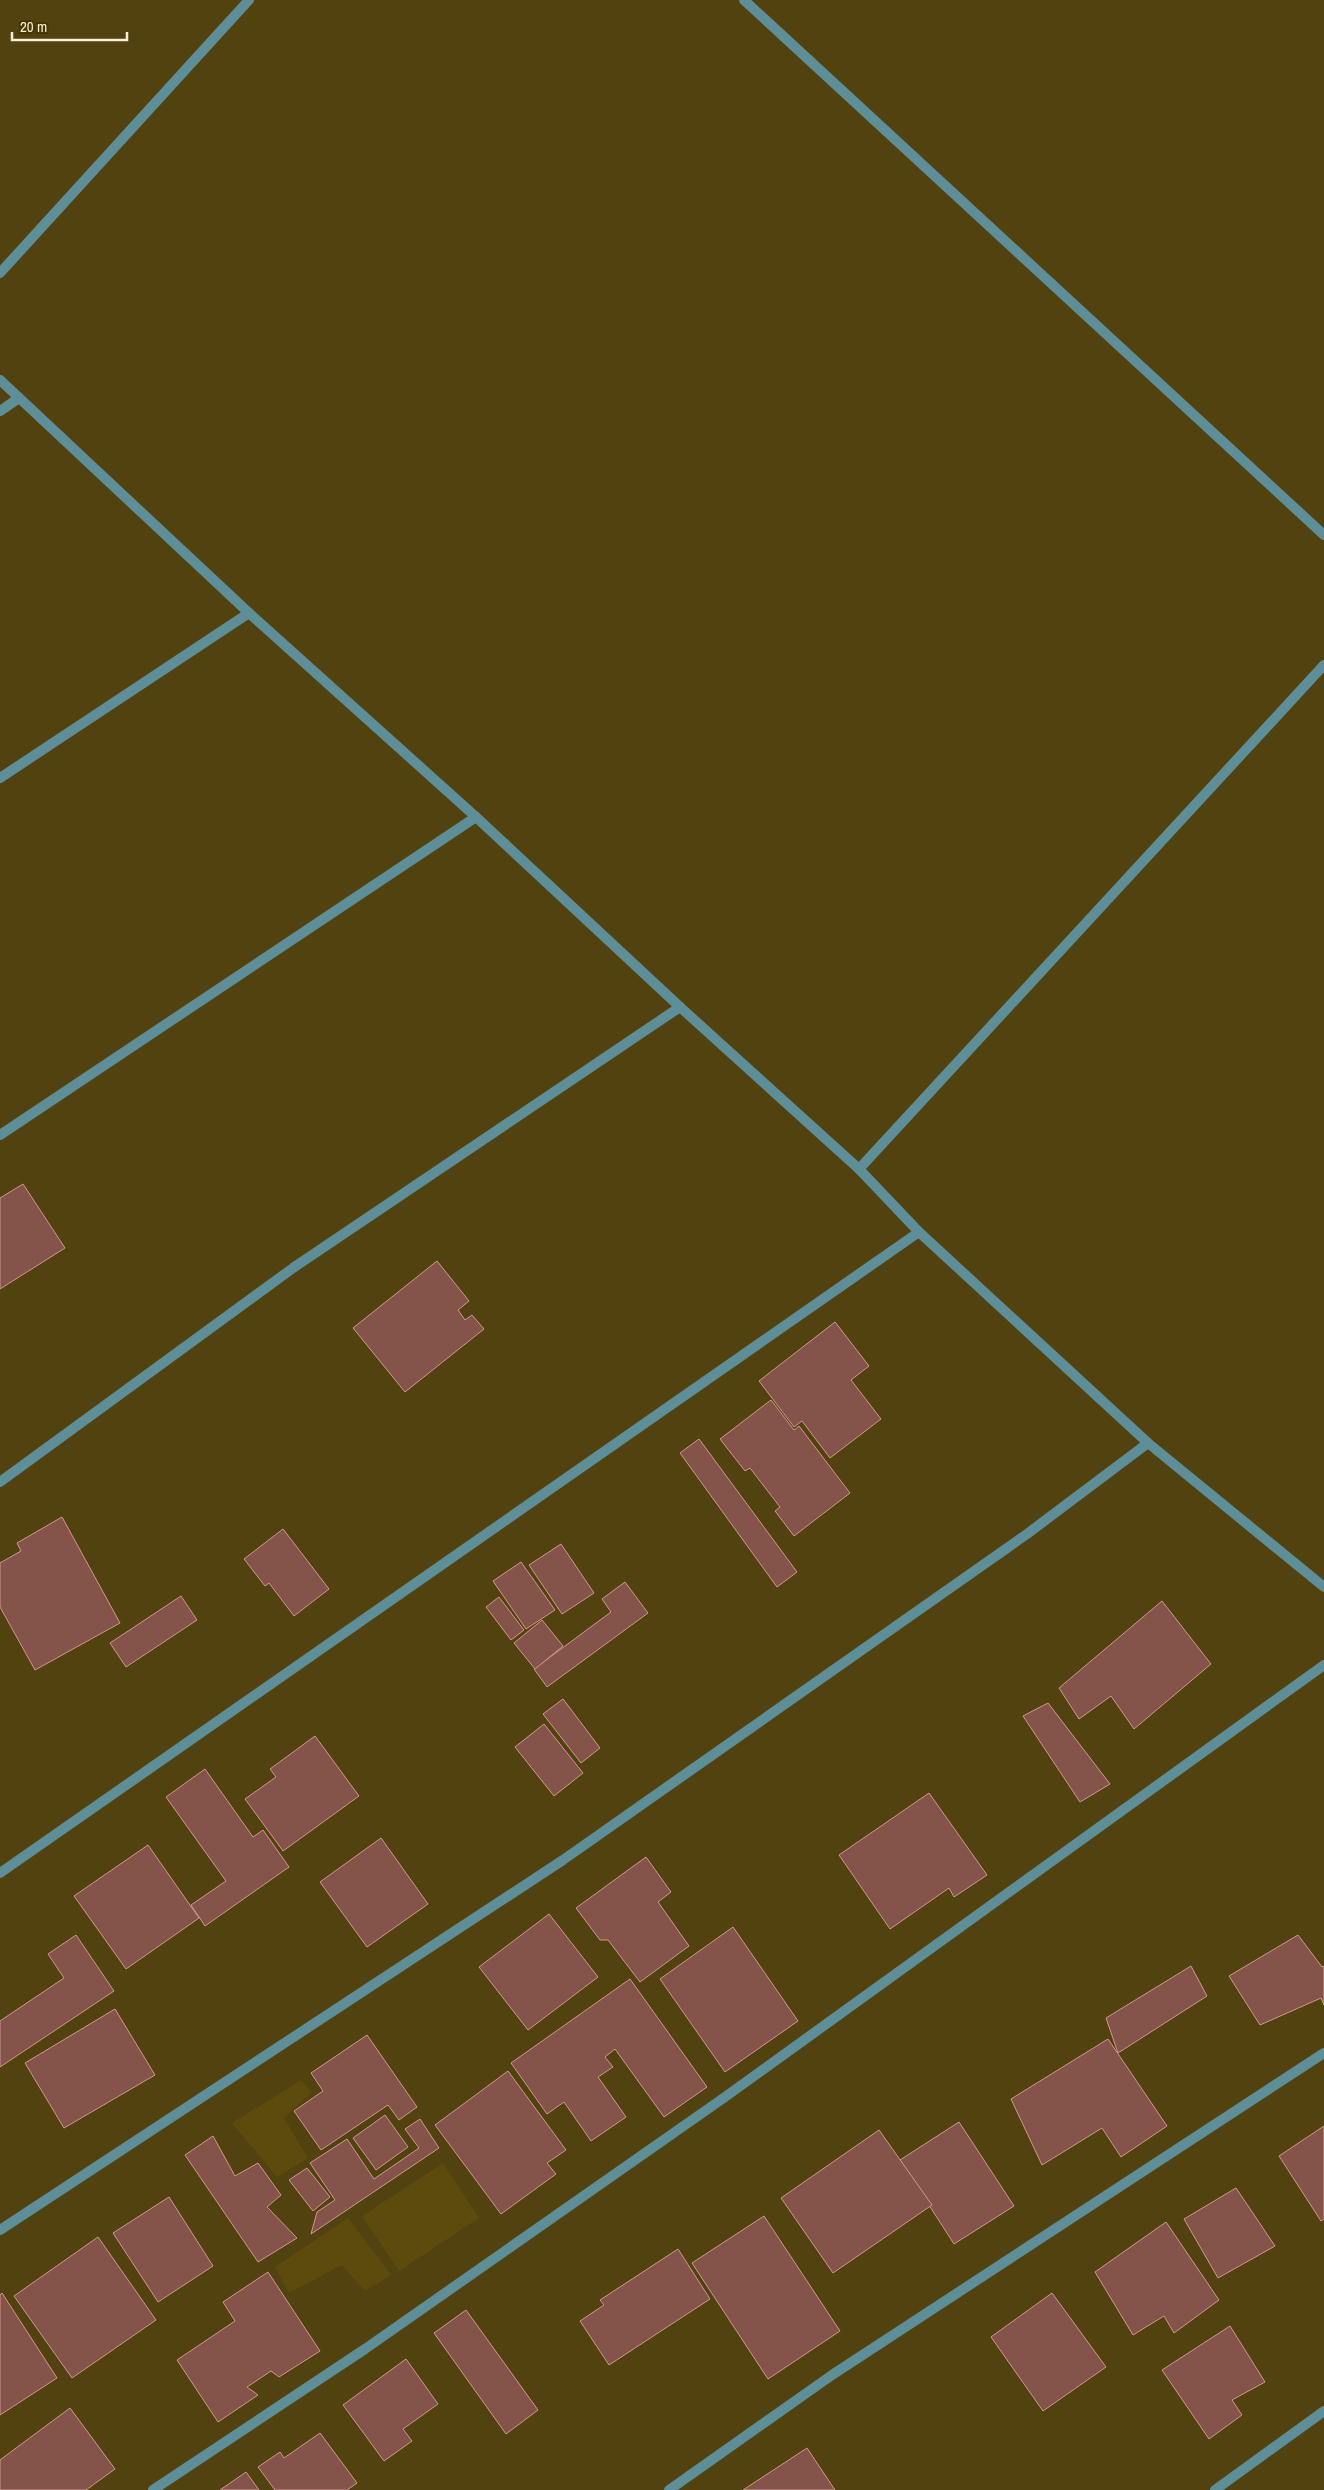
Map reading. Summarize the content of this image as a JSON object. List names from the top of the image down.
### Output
{
  "scale_bar": "20 m"
}
